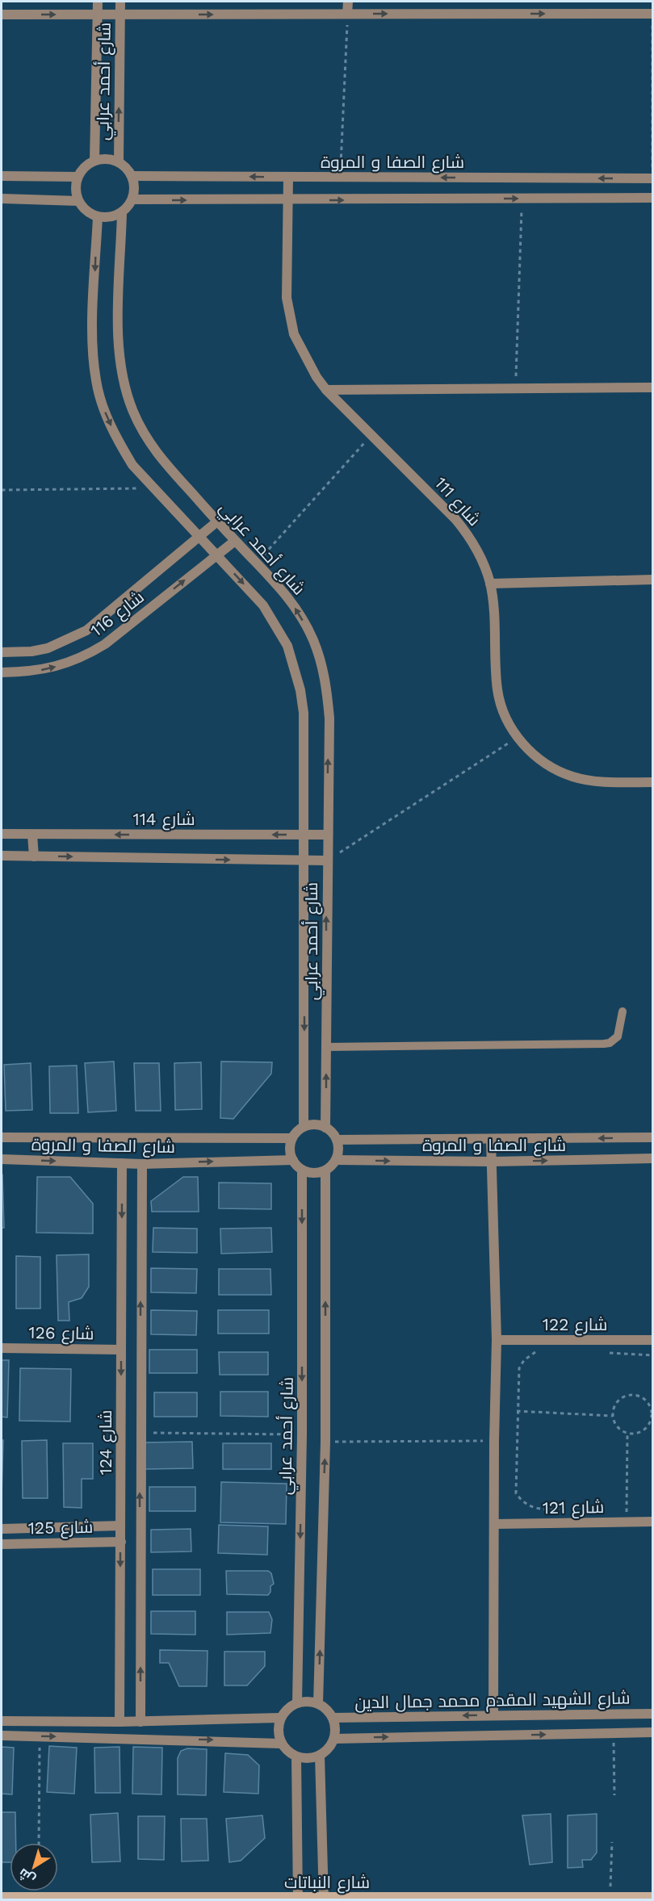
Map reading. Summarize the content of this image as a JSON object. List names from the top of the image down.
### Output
{
  "streets": {
    "street": [
      "شارع أحمد عرابي",
      "شارع الصفا و المروة",
      "شارع 111",
      "شارع 116",
      "شارع 114",
      "شارع 122",
      "شارع 126",
      "شارع 124",
      "شارع 121",
      "شارع 125",
      "شارع الشهيد المقدم محمد جمال الدين",
      "شارع النباتات"
    ]
  },
  "crossings": [
    ["شارع أحمد عرابي", "شارع الصفا و المروة"],
    ["شارع أحمد عرابي", "شارع 116"],
    ["شارع أحمد عرابي", "شارع 114"],
    ["شارع أحمد عرابي", "شارع الشهيد المقدم محمد جمال الدين"],
    ["شارع الصفا و المروة", "شارع 111"],
    ["شارع الصفا و المروة", "شارع 124"],
    ["شارع 126", "شارع 124"],
    ["شارع 124", "شارع 125"]
  ],
  "north": "bottom left"
}
